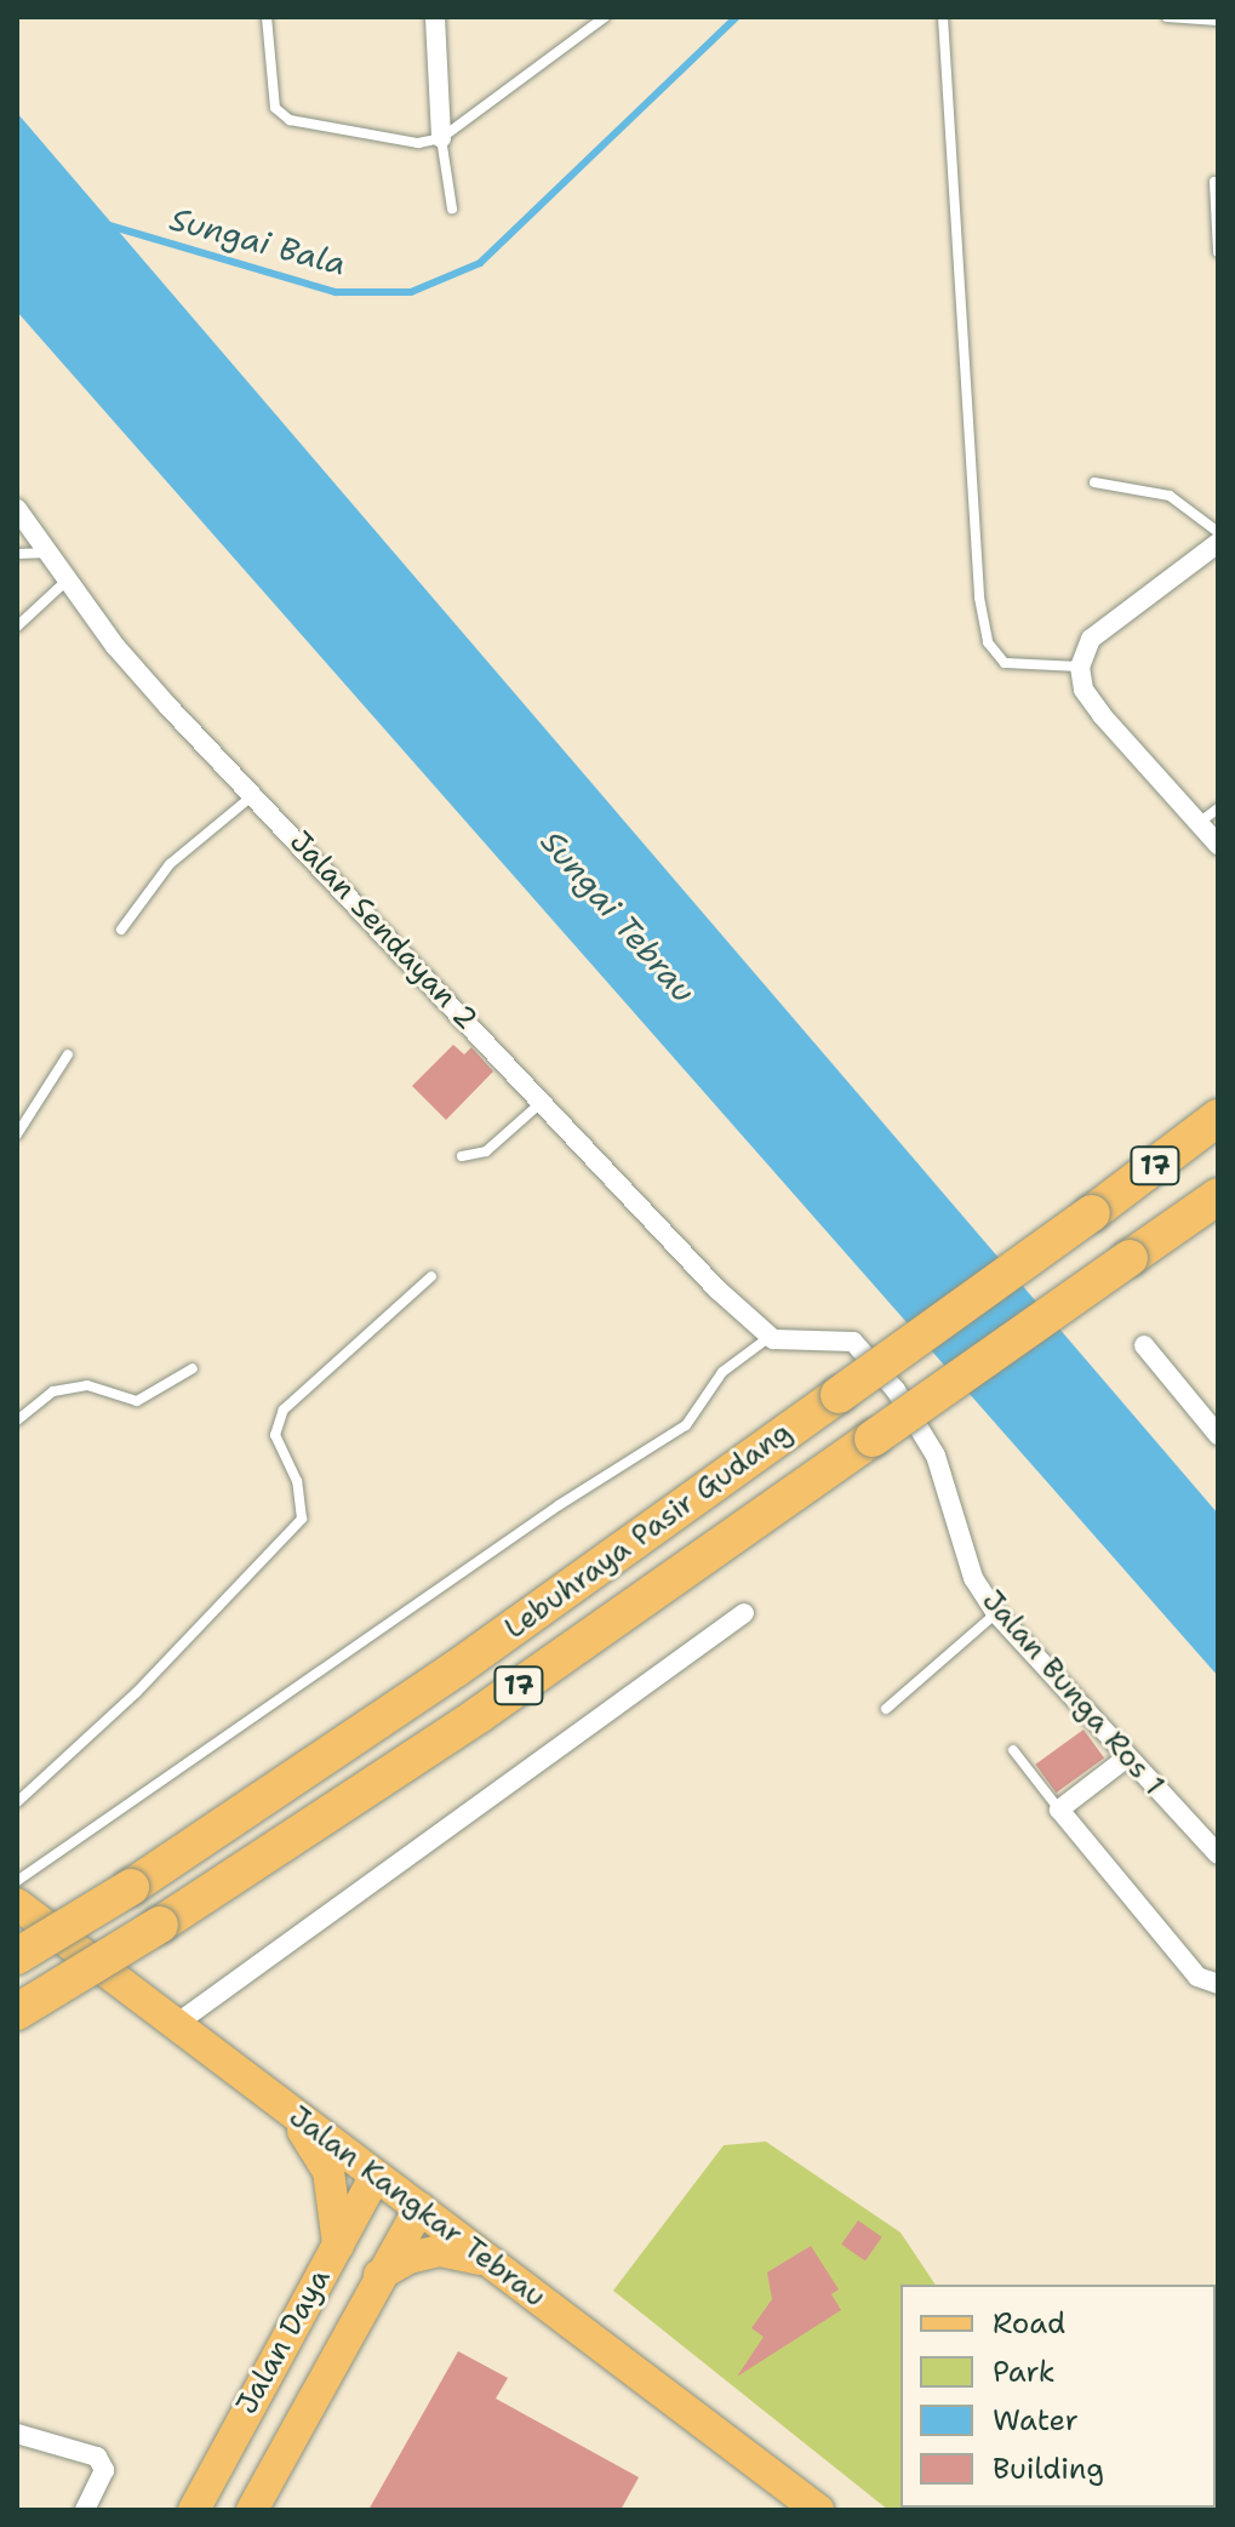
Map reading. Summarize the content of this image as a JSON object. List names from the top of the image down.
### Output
{
  "streets": {
    "highway": ["17", "Lebuhraya Pasir Gudang"],
    "main road": ["Jalan Kangkar Tebrau", "Jalan Daya"],
    "street": ["Jalan Sendayan 2", "Jalan Bunga Ros 1"]
  },
  "crossings": [
    ["Jalan Sendayan 2", "Jalan Bunga Ros 1"],
    ["Jalan Kangkar Tebrau", "Jalan Daya"]
  ],
  "water": ["Sungai Bala", "Sungai Tebrau"],
  "legend": [
    "Road",
    "Park",
    "Water",
    "Building"
  ]
}
